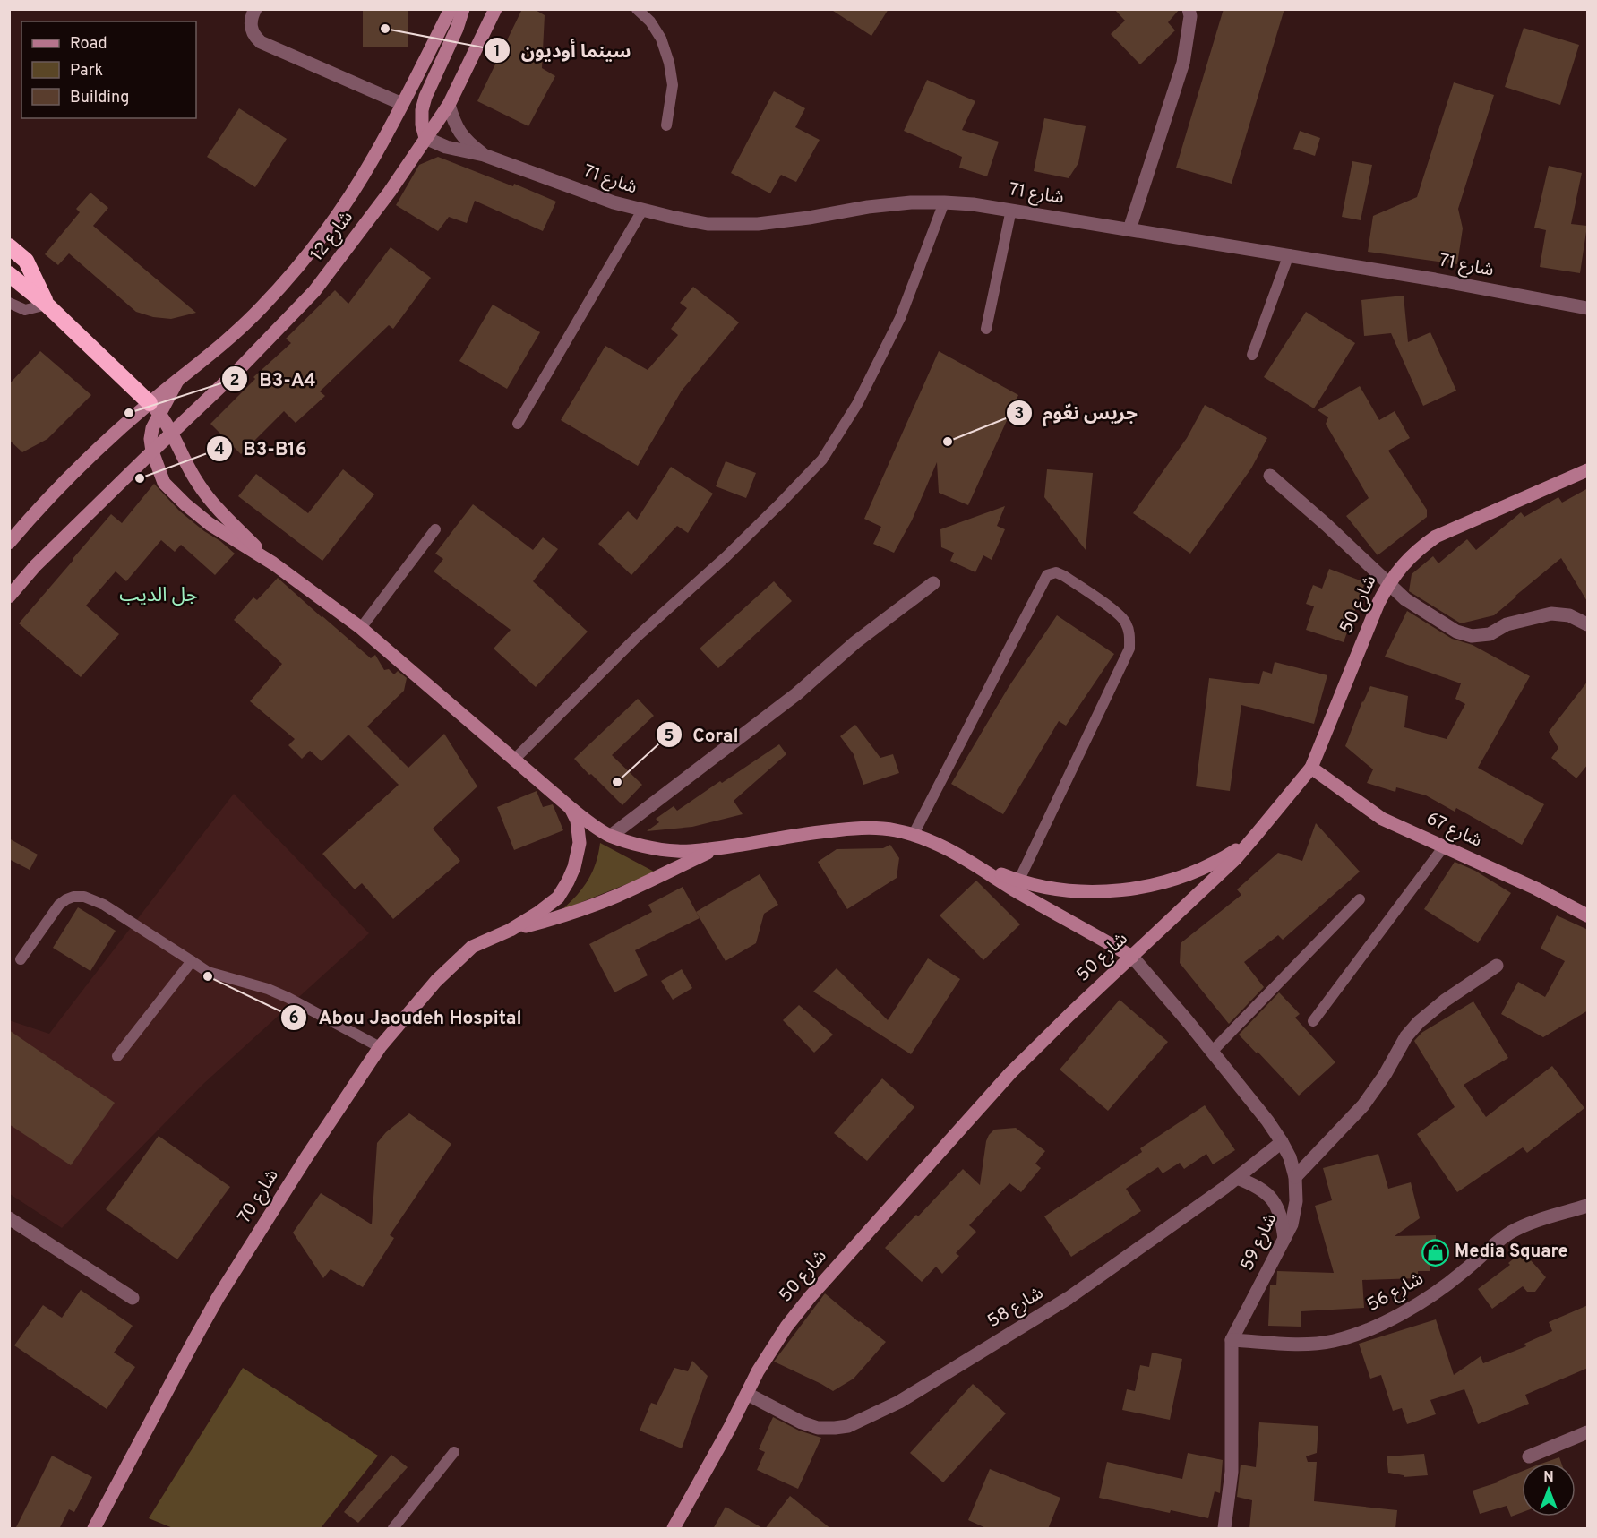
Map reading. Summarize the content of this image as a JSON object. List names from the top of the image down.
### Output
{
  "streets": {
    "street": [
      "شارع 71",
      "شارع 12",
      "شارع 50",
      "شارع 67",
      "شارع 70",
      "شارع 59",
      "شارع 56",
      "شارع 58"
    ]
  },
  "crossings": [
    ["شارع 71", "شارع 12"],
    ["شارع 50", "شارع 67"],
    ["شارع 50", "شارع 59"],
    ["شارع 50", "شارع 58"],
    ["شارع 59", "شارع 56"],
    ["شارع 59", "شارع 58"]
  ],
  "districts": ["جل الديب"],
  "places": {
    "other": [
      "سينما أوديون",
      "B3-A4",
      "جريس نعّوم",
      "B3-B16",
      "Coral",
      "Abou Jaoudeh Hospital"
    ],
    "shop": ["Media Square"]
  },
  "legend": ["Road", "Park", "Building"],
  "north": "top"
}
